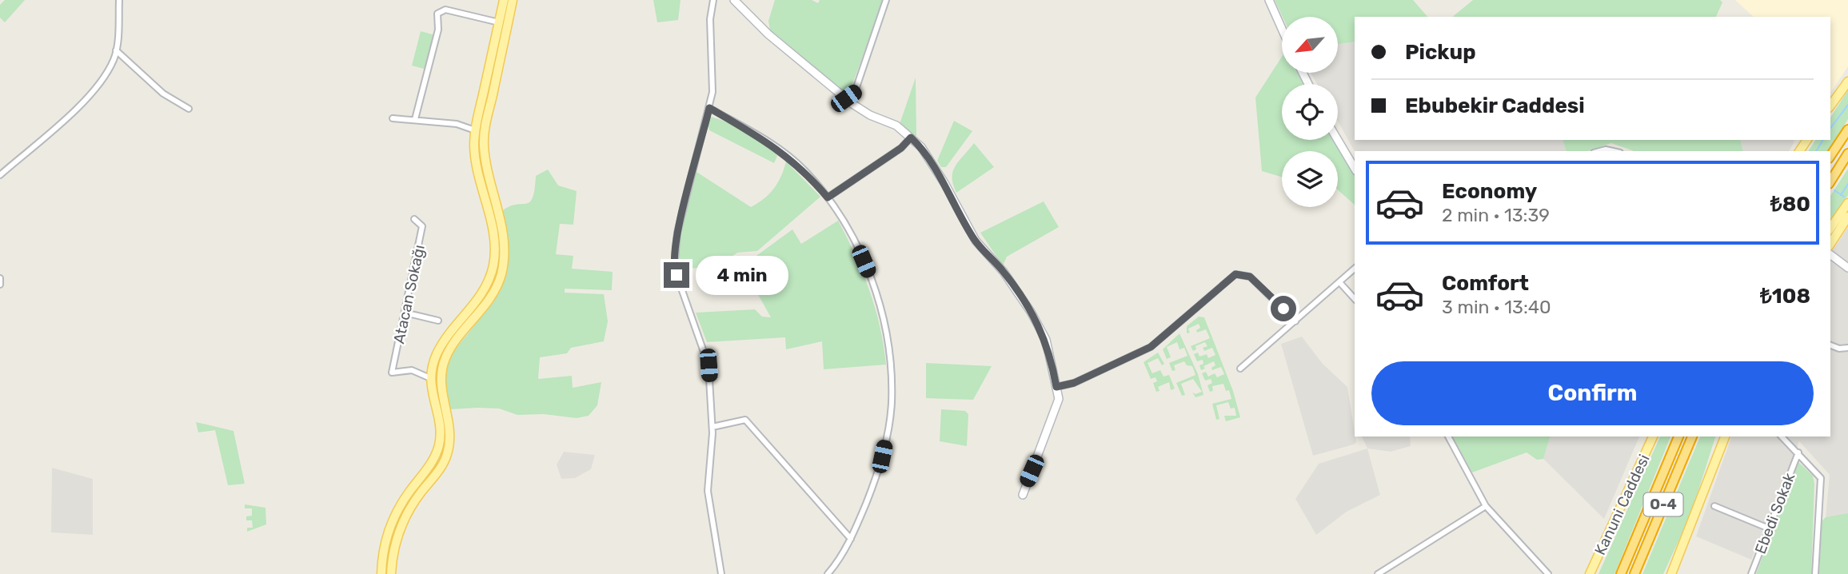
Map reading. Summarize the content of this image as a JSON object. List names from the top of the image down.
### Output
{
  "streets": {
    "highway": ["O-4"],
    "main road": ["Kanuni Caddesi"],
    "street": ["Atacan Sokağı", "Ebedi Sokak"]
  },
  "north": "bottom left",
  "page": {
    "banner": ["Pickup", "Ebubekir Caddesi"],
    "list": [
      {
        "name": "Economy",
        "note": "2 min · 13:39",
        "value": "₺80"
      },
      {
        "name": "Comfort",
        "note": "3 min · 13:40",
        "value": "₺108"
      }
    ],
    "bubble": "4 min",
    "buttons": "Confirm"
  }
}
